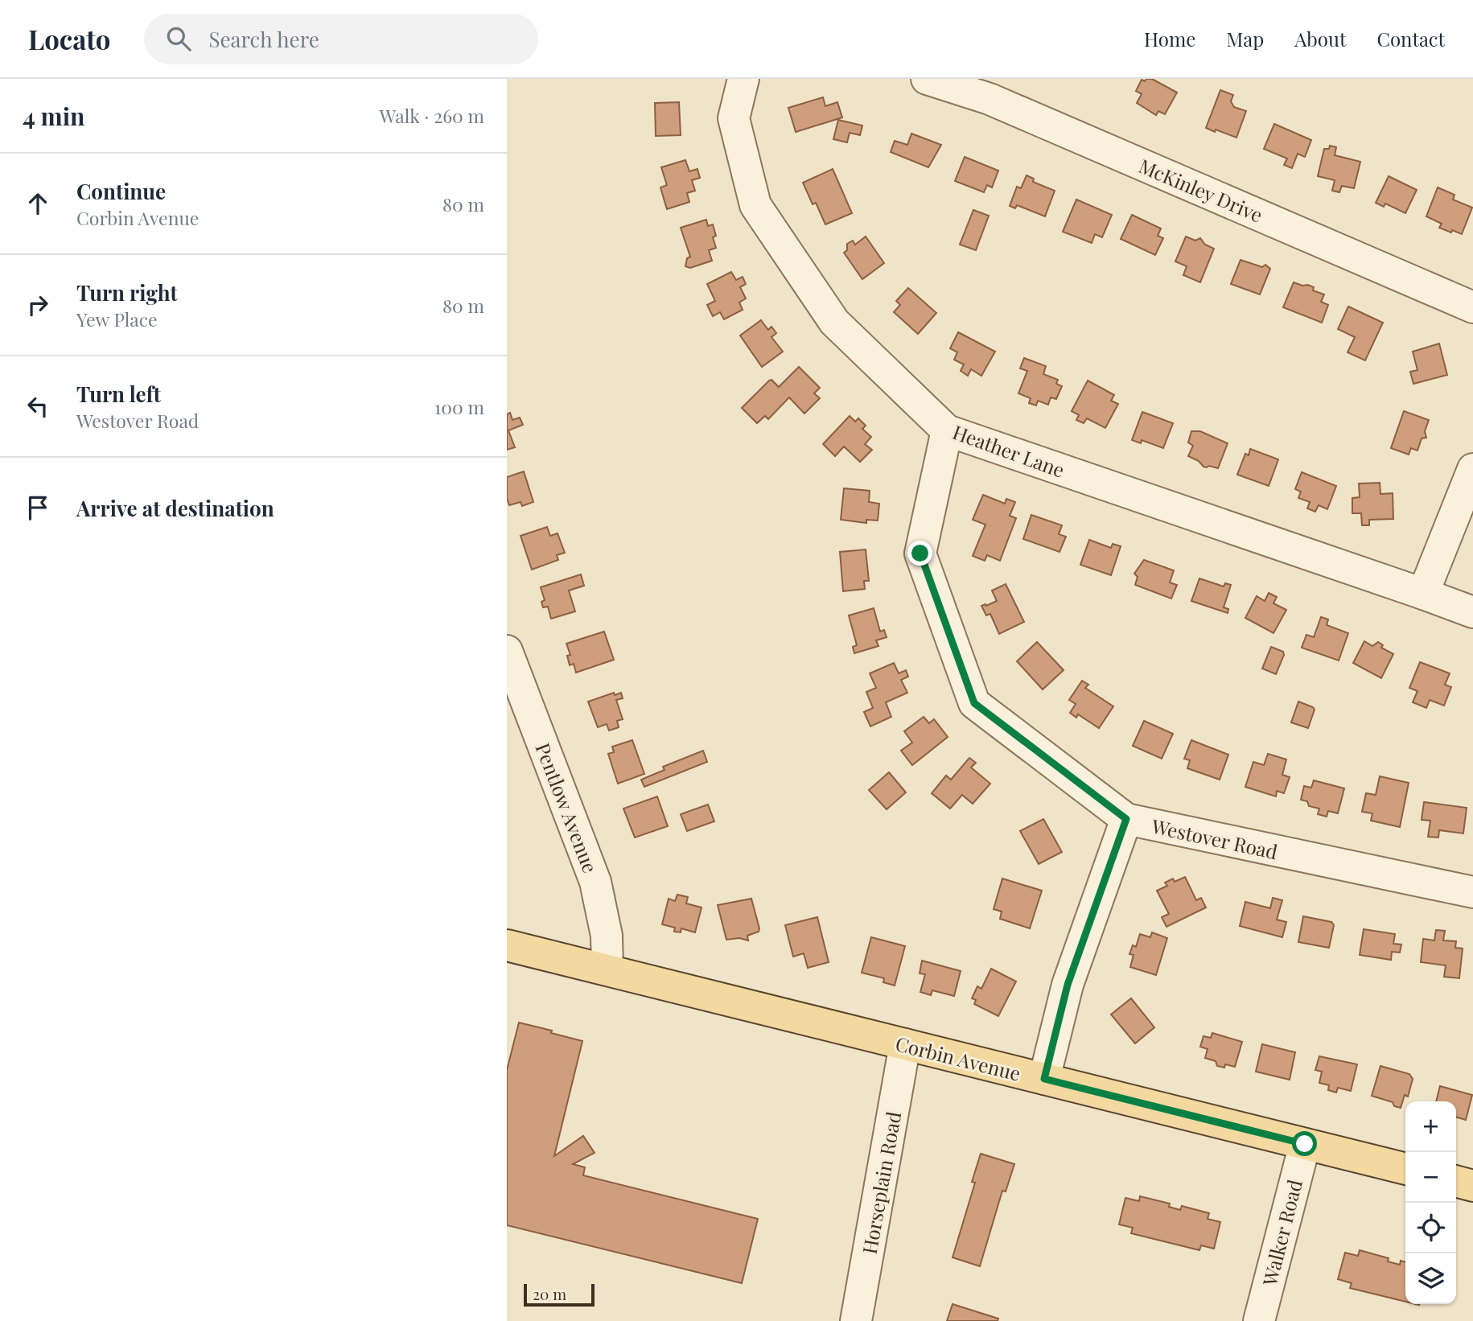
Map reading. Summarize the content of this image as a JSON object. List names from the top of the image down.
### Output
{
  "streets": {
    "main road": ["Corbin Avenue"],
    "street": [
      "McKinley Drive",
      "Heather Lane",
      "Pentlow Avenue",
      "Westover Road",
      "Horseplain Road",
      "Walker Road"
    ]
  },
  "crossings": [
    ["Heather Lane", "Westover Road"],
    ["Pentlow Avenue", "Corbin Avenue"],
    ["Corbin Avenue", "Horseplain Road"],
    ["Corbin Avenue", "Walker Road"]
  ],
  "scale_bar": "20 m",
  "page": {
    "header": "Locato",
    "search": "Search here",
    "nav": [
      "Home",
      "Map",
      "About",
      "Contact"
    ],
    "heading": ["4 min", "Walk · 260 m"],
    "list": [
      ["Continue", "Corbin Avenue", "80 m"],
      ["Turn right", "Yew Place", "80 m"],
      ["Turn left", "Westover Road", "100 m"],
      "Arrive at destination"
    ],
    "map_buttons": ["+", "−"],
    "scale": "20 m"
  }
}
